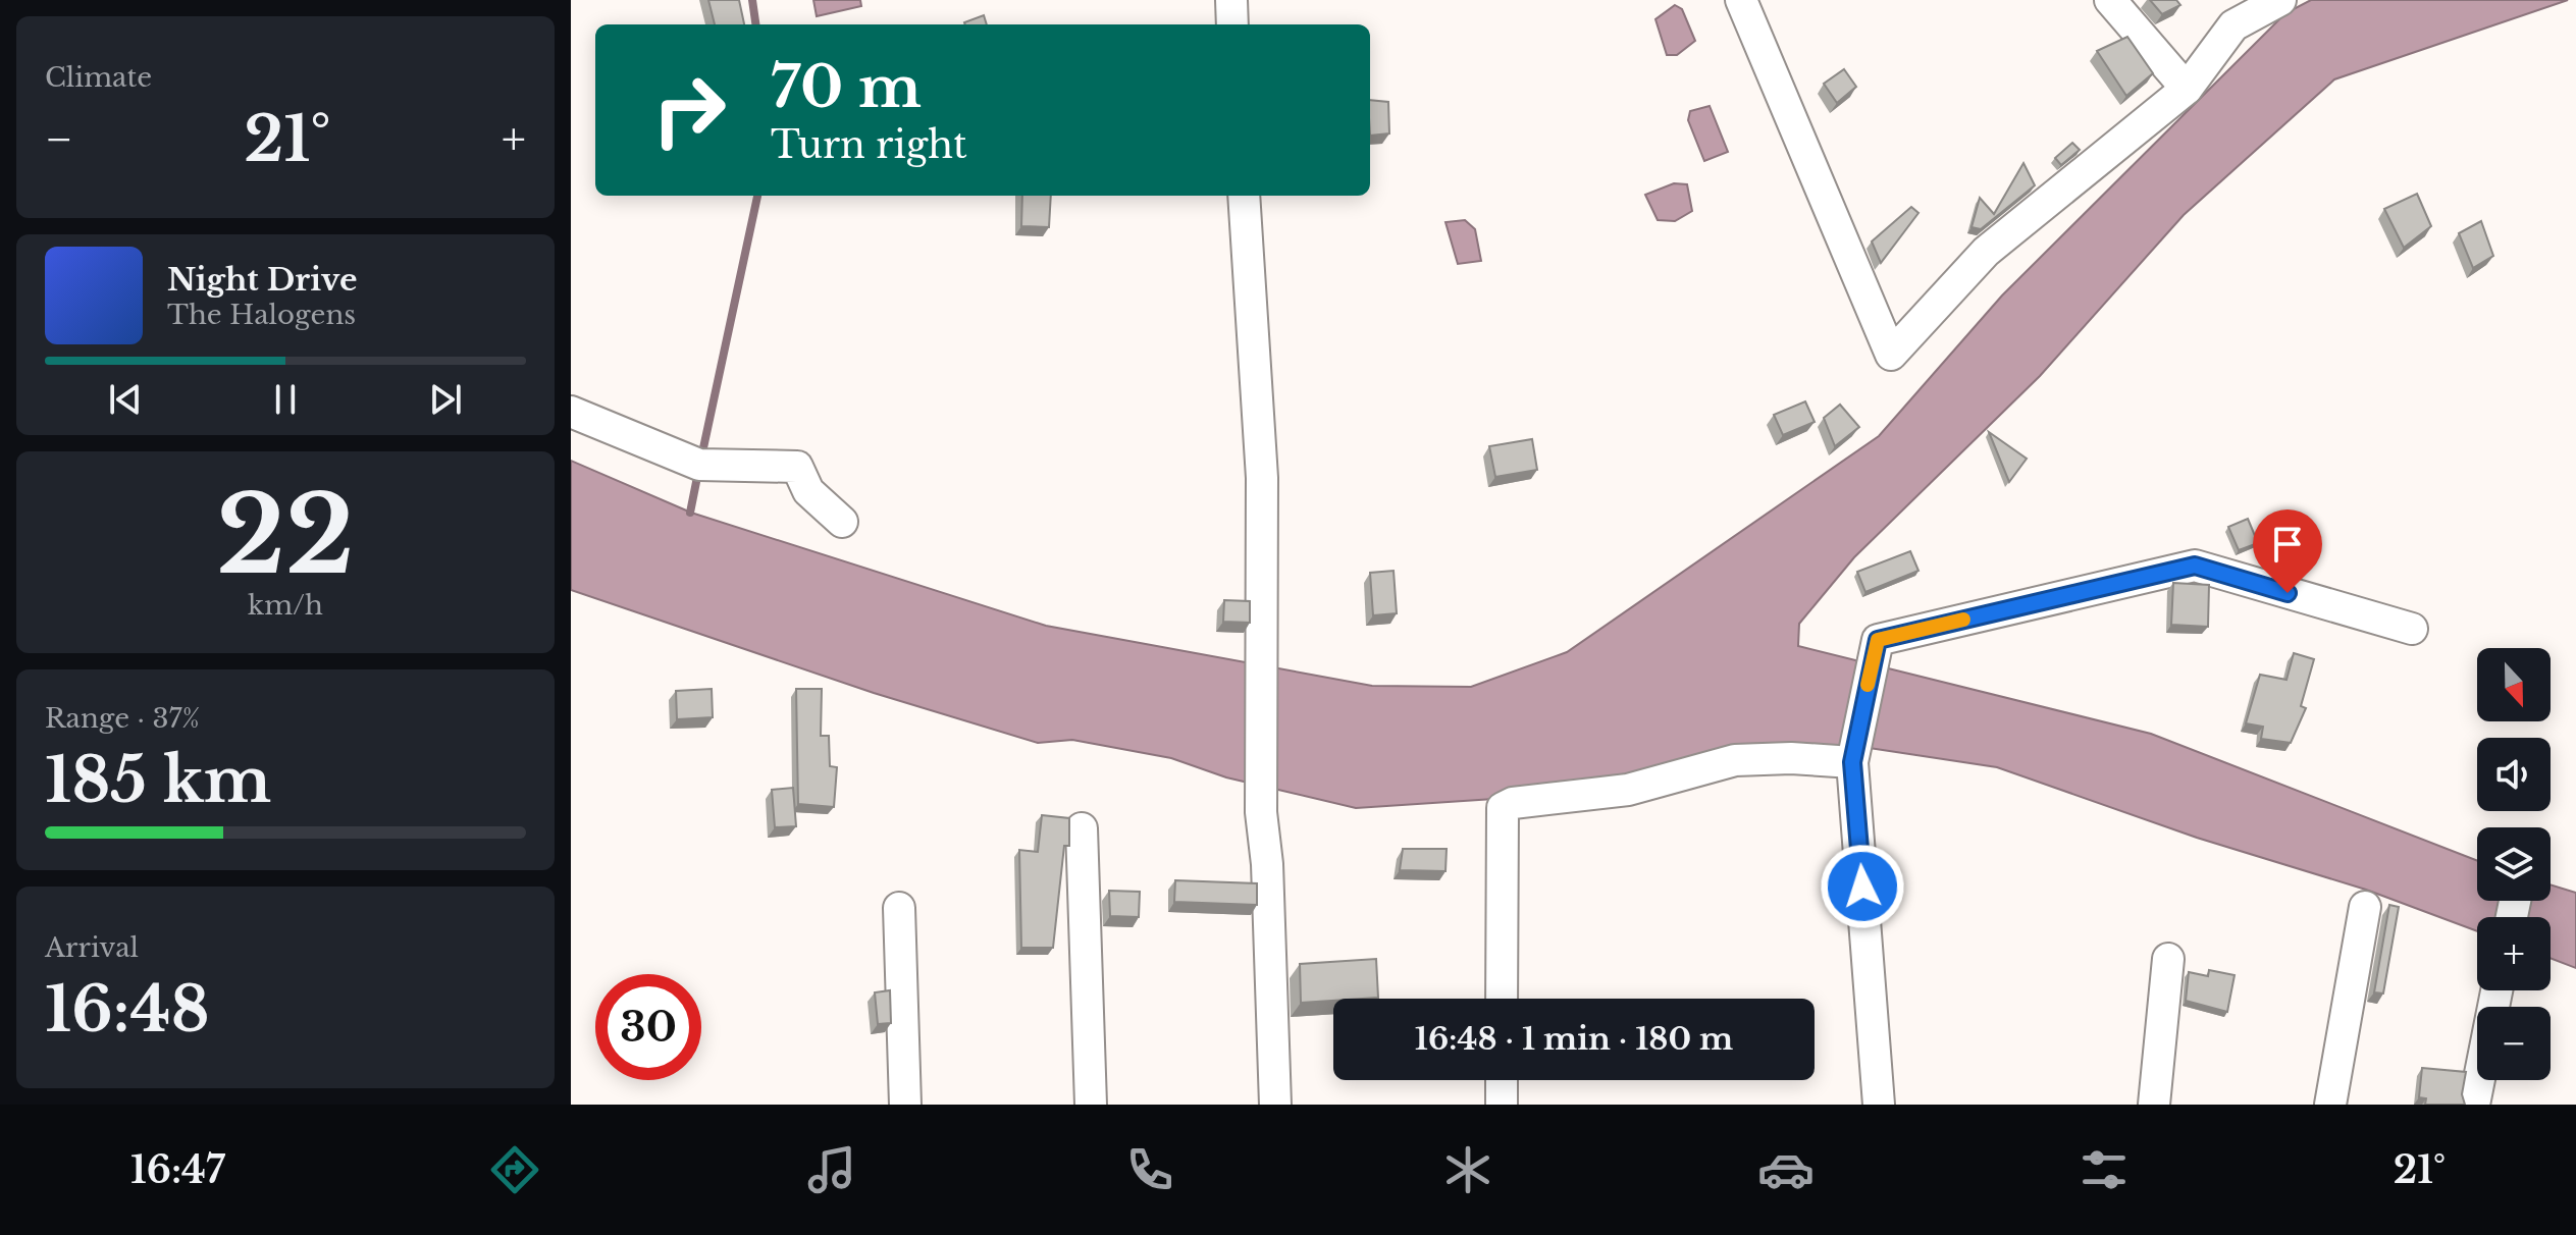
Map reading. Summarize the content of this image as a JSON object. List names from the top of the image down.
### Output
{
  "north": "bottom",
  "page": {
    "tile": [
      "Climate",
      ["22", "km/h"],
      ["Range · 37%", "185 km"],
      ["Arrival", "16:48"]
    ],
    "turn": ["70 m", "Turn right"],
    "heat": ["−", "21°", "+"],
    "song": ["Night Drive", "The Halogens"],
    "map_buttons": ["+", "−"],
    "limit": "30",
    "trip": "16:48 · 1 min · 180 m",
    "tabs": ["16:47", "21°"]
  }
}
